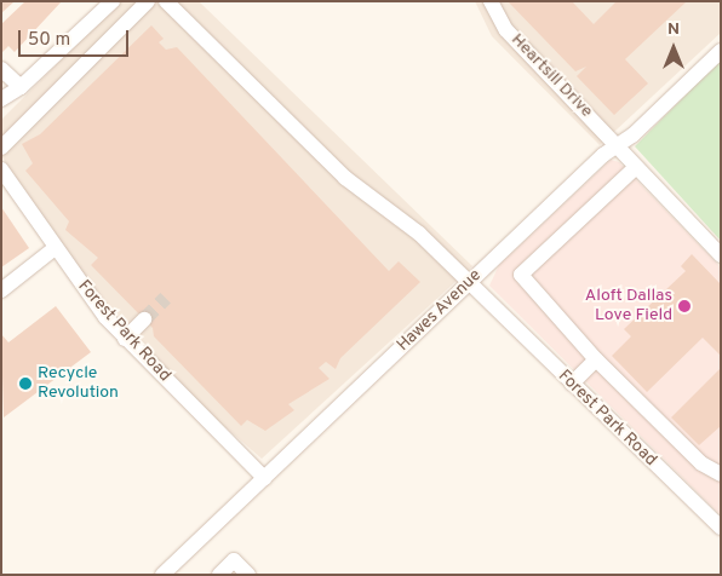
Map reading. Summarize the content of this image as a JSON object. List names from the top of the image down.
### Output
{
  "streets": {
    "street": ["Heartsill Drive", "Hawes Avenue", "Forest Park Road"]
  },
  "crossings": [
    ["Heartsill Drive", "Hawes Avenue"],
    ["Hawes Avenue", "Forest Park Road"]
  ],
  "places": ["Aloft Dallas Love Field", "Recycle Revolution"],
  "scale_bar": "50 m",
  "north": "top"
}
